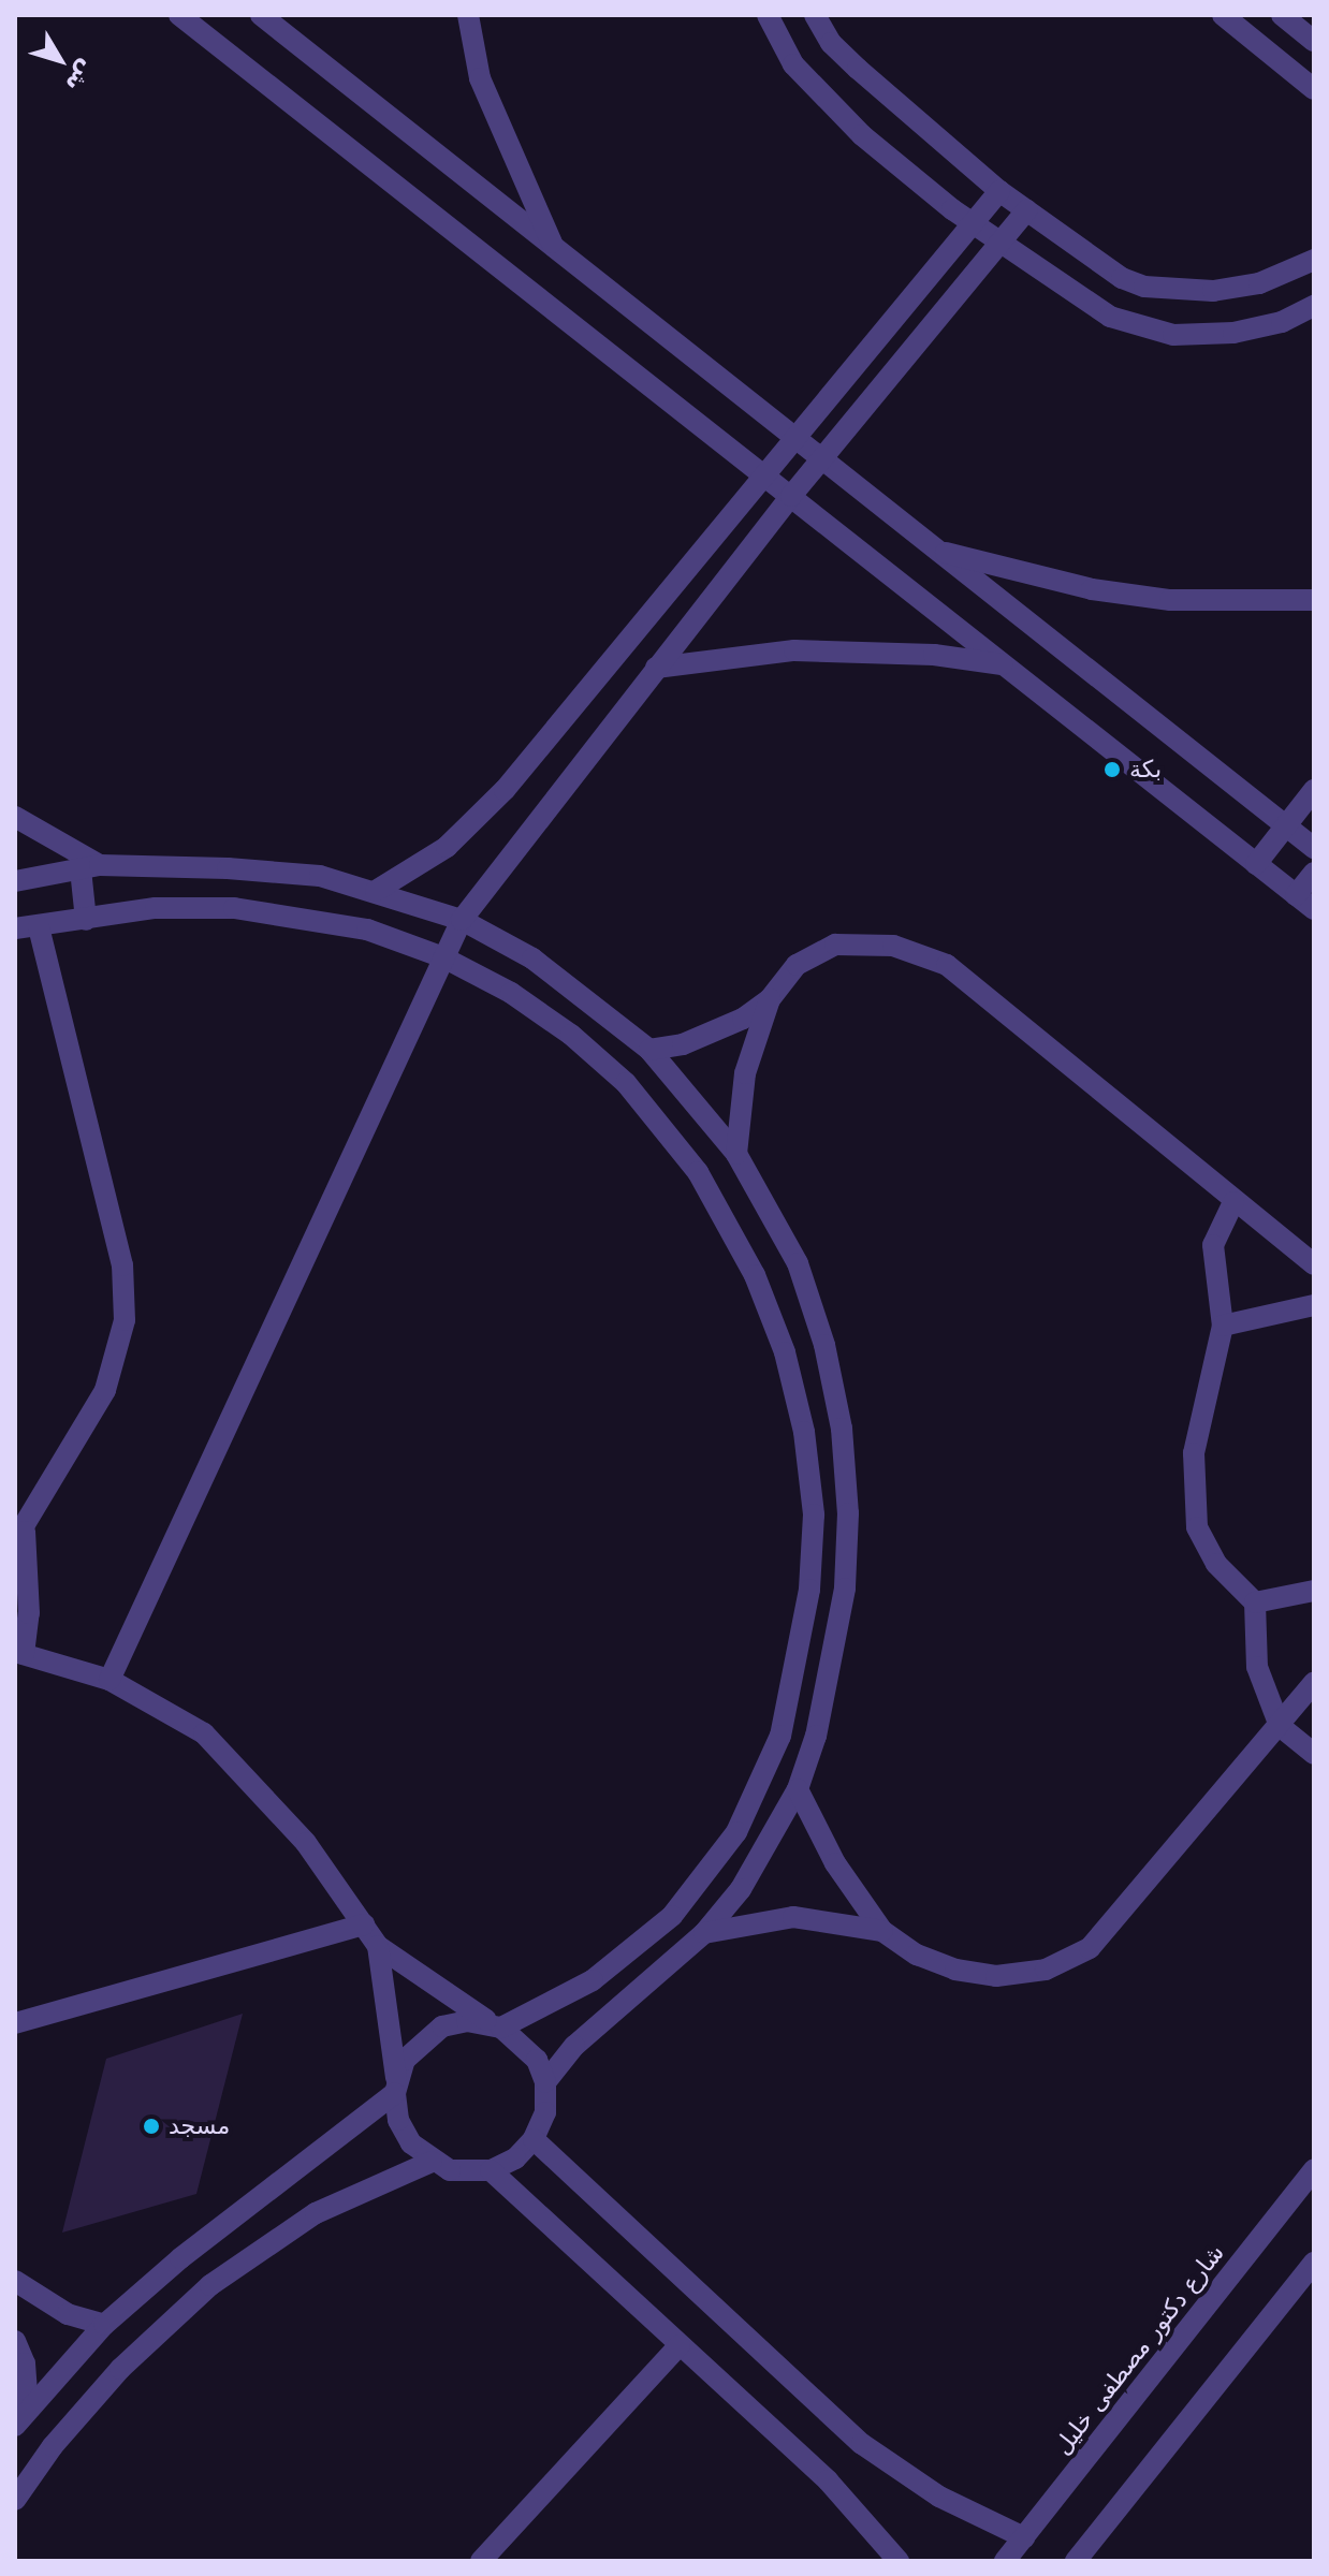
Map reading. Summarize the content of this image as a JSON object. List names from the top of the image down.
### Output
{
  "streets": {
    "street": ["شارع دكتور مصطفى خليل"]
  },
  "places": ["بكة", "مسجد"],
  "north": "bottom right"
}
